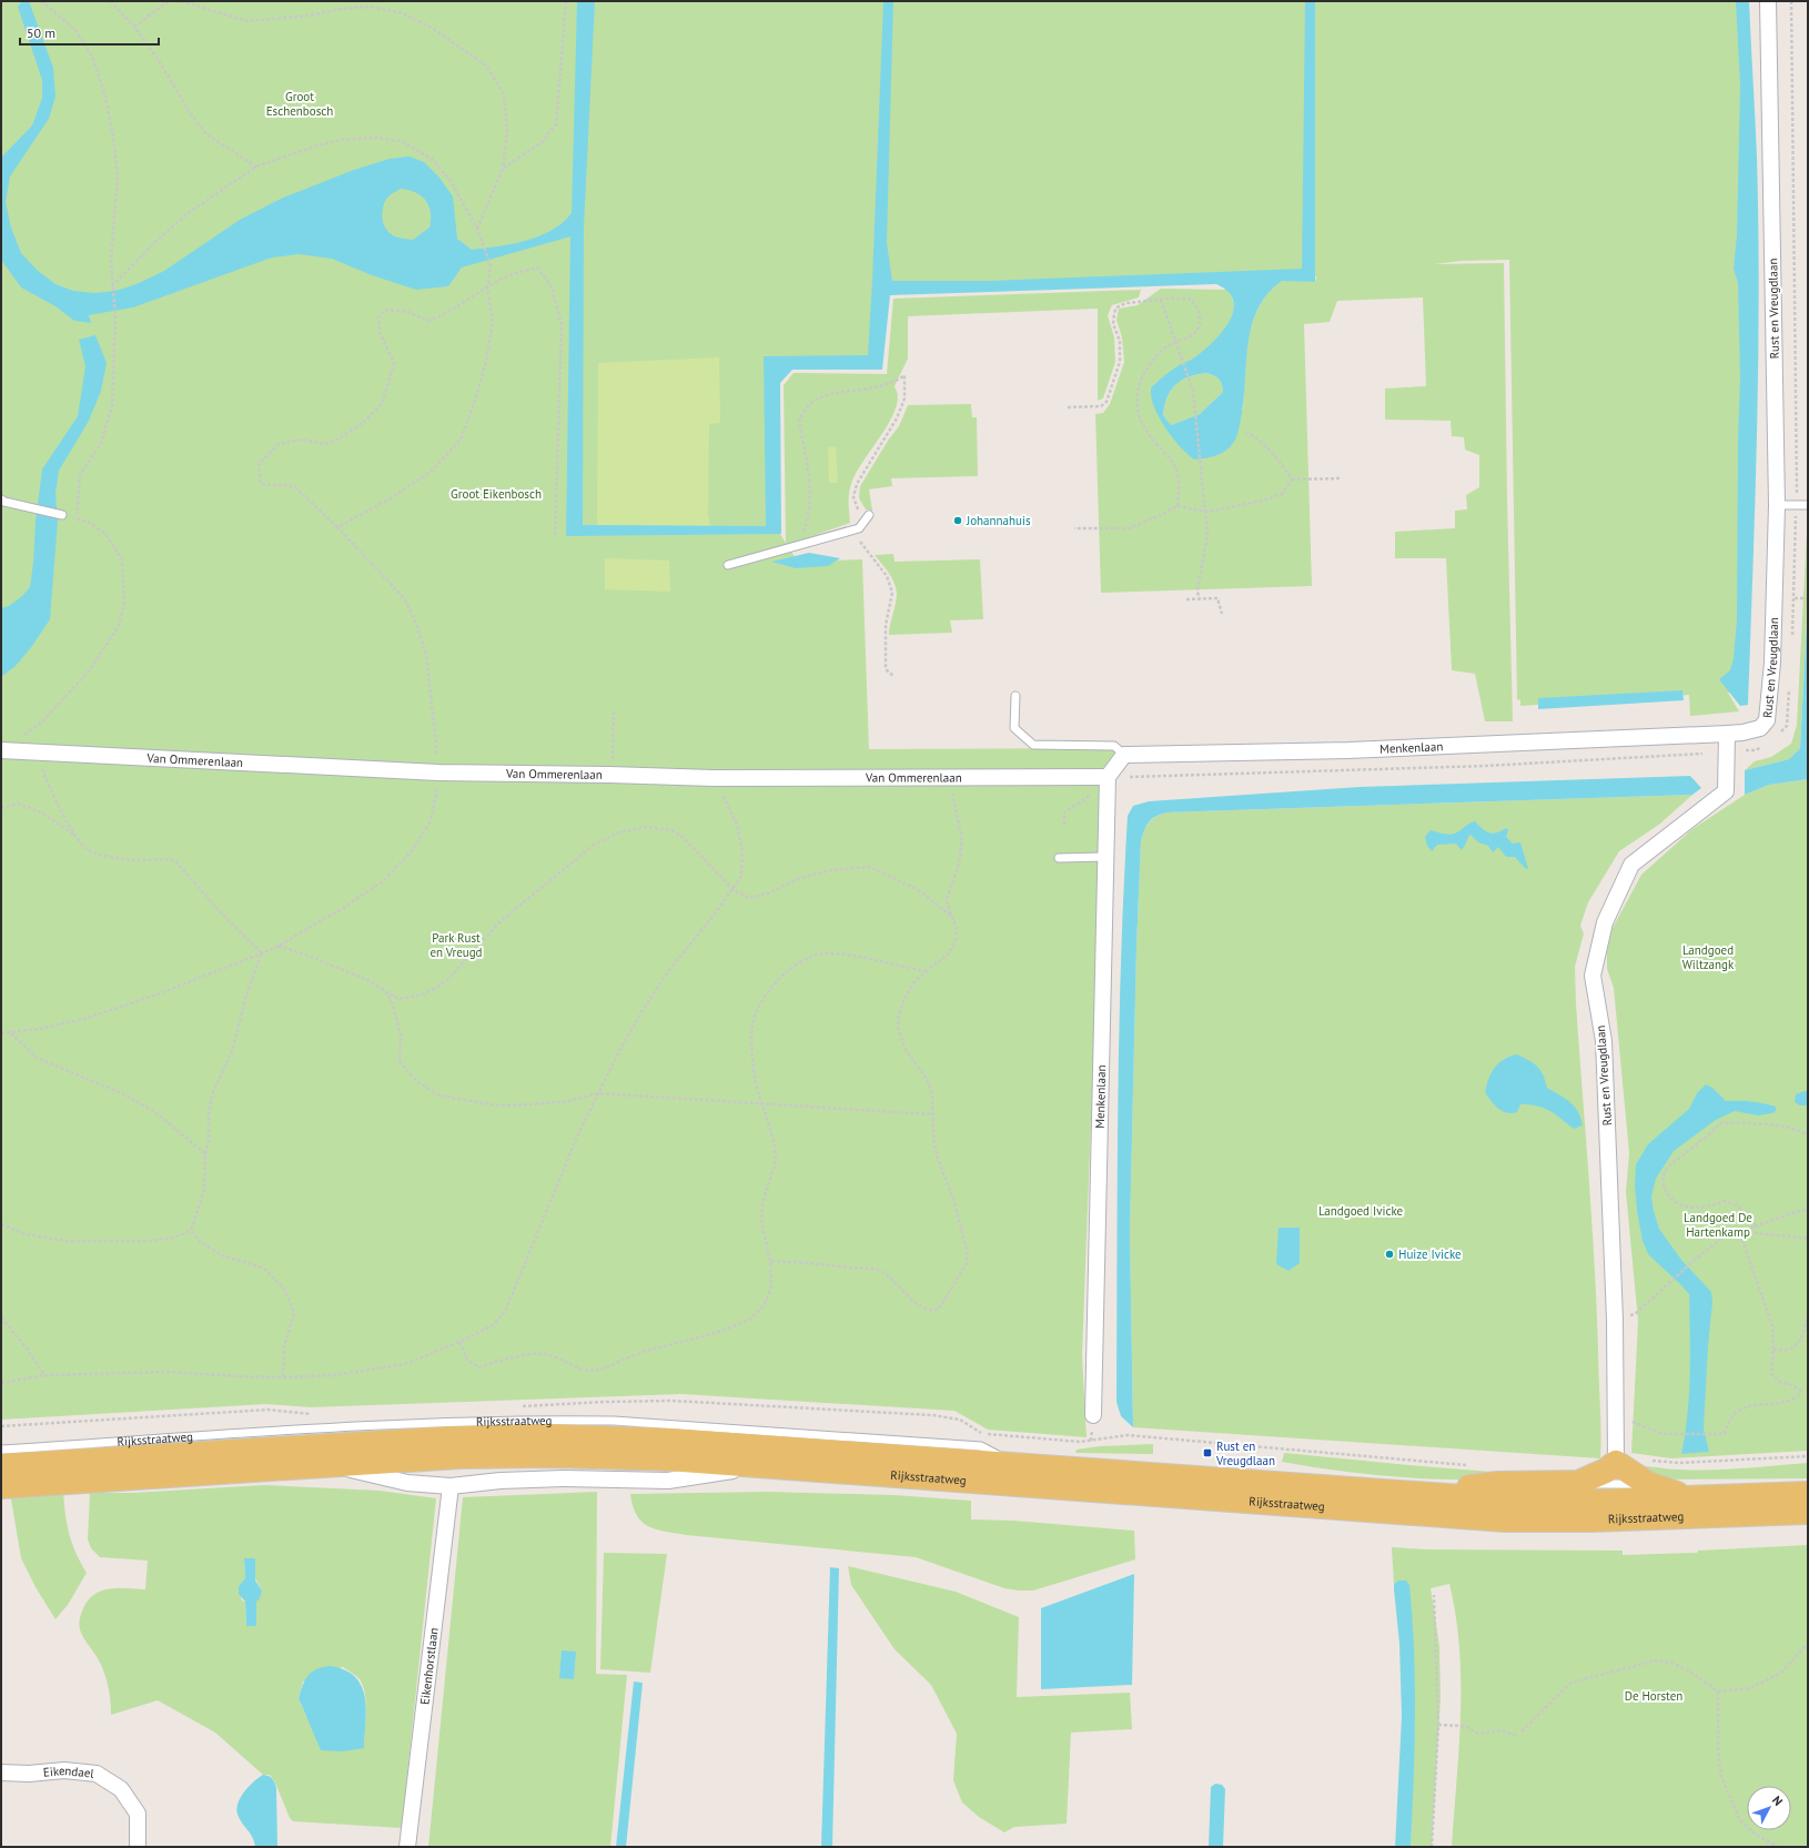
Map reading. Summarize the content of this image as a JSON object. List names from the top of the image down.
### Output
{
  "streets": {
    "main road": ["Rijksstraatweg"],
    "street": [
      "Rust en Vreugdlaan",
      "Menkenlaan",
      "Van Ommerenlaan",
      "Eikenhorstlaan",
      "Eikendael"
    ]
  },
  "crossings": [
    ["Rust en Vreugdlaan", "Menkenlaan"],
    ["Menkenlaan", "Van Ommerenlaan"],
    ["Rijksstraatweg", "Eikenhorstlaan"]
  ],
  "parks": [
    "Groot Eschenbosch",
    "Groot Eikenbosch",
    "Park Rust en Vreugd",
    "Landgoed Wiltzangk",
    "Landgoed Ivicke",
    "Landgoed De Hartenkamp",
    "De Horsten"
  ],
  "places": {
    "other": ["Johannahuis", "Huize Ivicke"],
    "transit": ["Rust en Vreugdlaan"]
  },
  "scale_bar": "50 m",
  "north": "top right"
}
